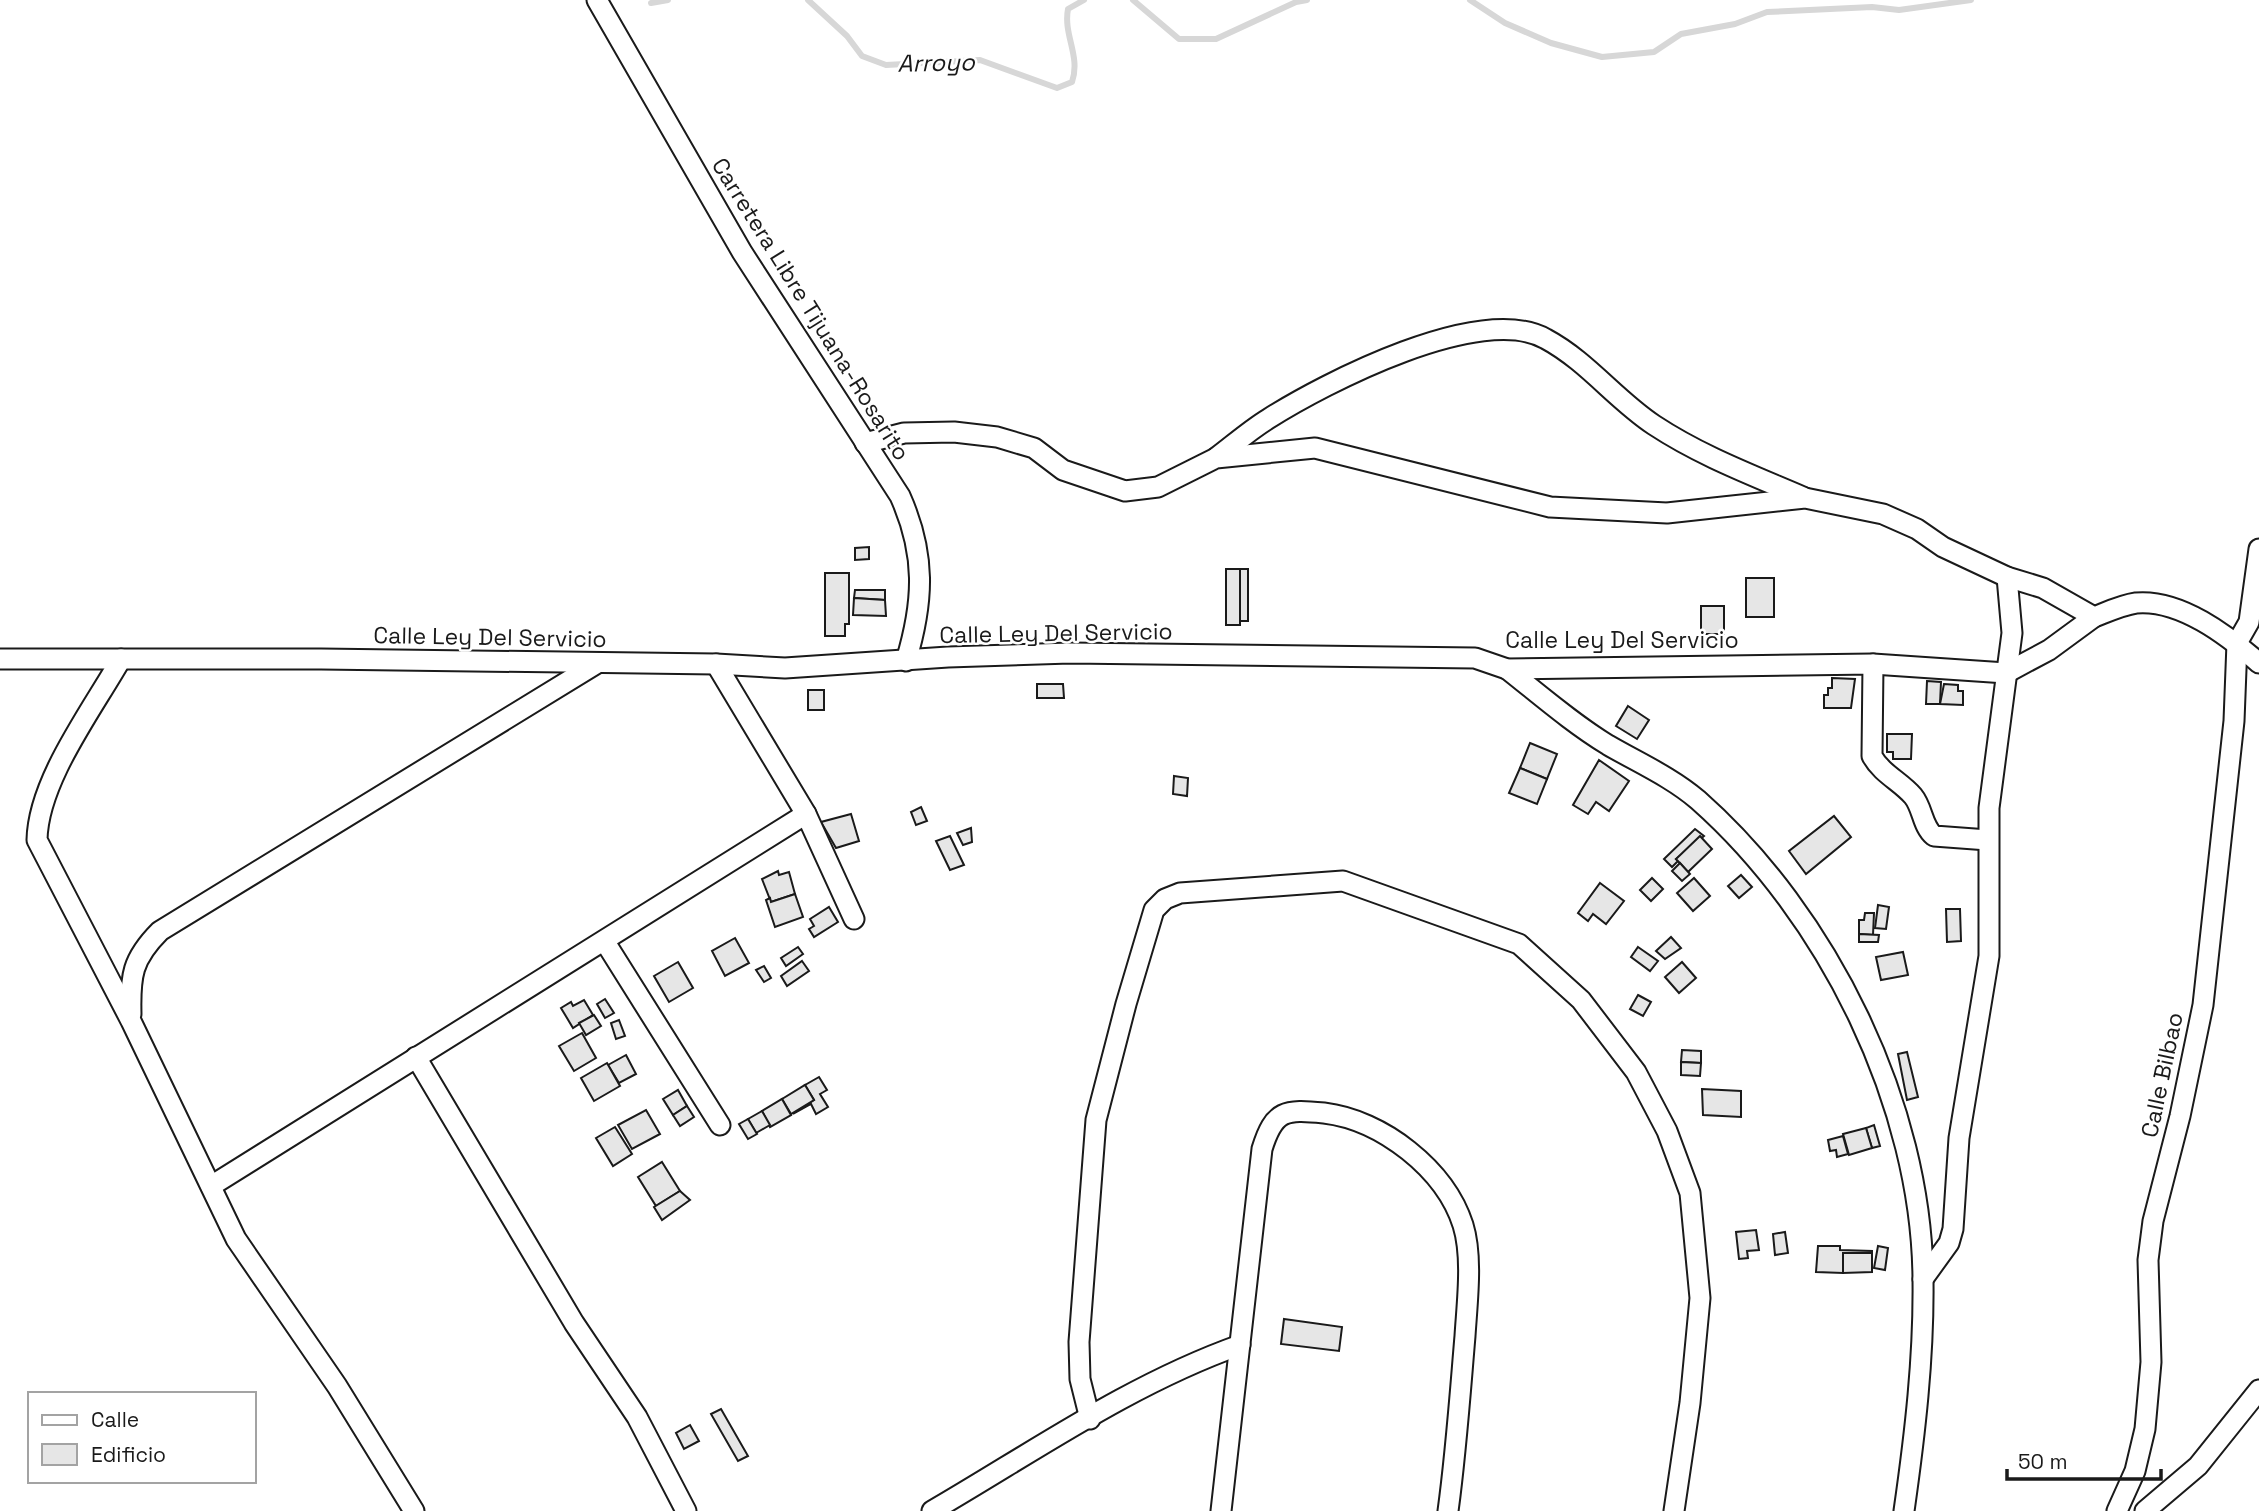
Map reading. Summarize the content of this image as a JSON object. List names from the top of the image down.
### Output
{
  "streets": {
    "street": ["Carretera Libre Tijuana-Rosarito", "Calle Ley Del Servicio", "Calle Bilbao"]
  },
  "crossings": [
    ["Carretera Libre Tijuana-Rosarito", "Calle Ley Del Servicio"]
  ],
  "water": ["Arroyo"],
  "legend": ["Calle", "Edificio"],
  "scale_bar": "50 m"
}
